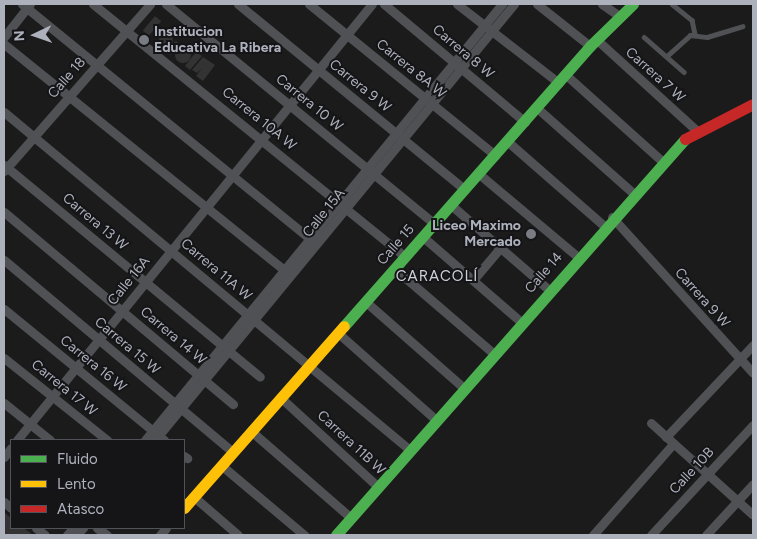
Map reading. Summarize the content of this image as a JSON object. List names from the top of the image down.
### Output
{
  "streets": {
    "street": [
      "Carrera 8 W",
      "Carrera 8A W",
      "Carrera 7 W",
      "Calle 18",
      "Carrera 9 W",
      "Carrera 10 W",
      "Carrera 10A W",
      "Calle 15A",
      "Carrera 13 W",
      "Calle 15",
      "Carrera 11A W",
      "Calle 14",
      "Calle 16A",
      "Carrera 14 W",
      "Carrera 15 W",
      "Carrera 16 W",
      "Carrera 17 W",
      "Carrera 11B W",
      "Calle 10B"
    ]
  },
  "crossings": [
    ["Carrera 8 W", "Calle 15A"],
    ["Carrera 8 W", "Calle 15"],
    ["Carrera 8A W", "Calle 15A"],
    ["Carrera 8A W", "Calle 15"],
    ["Carrera 8A W", "Calle 16A"],
    ["Carrera 7 W", "Calle 15"],
    ["Carrera 7 W", "Calle 14"],
    ["Calle 18", "Carrera 10A W"],
    ["Calle 18", "Carrera 13 W"],
    ["Calle 18", "Carrera 11A W"],
    ["Carrera 9 W", "Calle 15A"],
    ["Carrera 9 W", "Calle 15"],
    ["Carrera 9 W", "Calle 14"],
    ["Carrera 9 W", "Calle 16A"],
    ["Carrera 10 W", "Calle 15A"],
    ["Carrera 10 W", "Calle 15"],
    ["Carrera 10 W", "Calle 16A"],
    ["Carrera 10A W", "Calle 15A"],
    ["Carrera 10A W", "Calle 15"],
    ["Carrera 10A W", "Calle 16A"],
    ["Calle 15A", "Carrera 13 W"],
    ["Calle 15A", "Carrera 11A W"],
    ["Calle 15A", "Carrera 14 W"],
    ["Calle 15A", "Carrera 15 W"],
    ["Calle 15A", "Carrera 16 W"],
    ["Carrera 13 W", "Calle 16A"],
    ["Calle 15", "Carrera 11A W"],
    ["Calle 15", "Carrera 15 W"],
    ["Calle 15", "Carrera 11B W"],
    ["Carrera 11A W", "Calle 14"],
    ["Carrera 11A W", "Calle 16A"],
    ["Calle 14", "Carrera 11B W"],
    ["Calle 16A", "Carrera 14 W"],
    ["Calle 16A", "Carrera 15 W"],
    ["Calle 16A", "Carrera 16 W"],
    ["Calle 16A", "Carrera 17 W"]
  ],
  "districts": ["CARACOLÍ"],
  "places": ["Institucion Educativa La Ribera", "Liceo Maximo Mercado"],
  "legend": ["Fluido", "Lento", "Atasco"],
  "north": "left"
}
